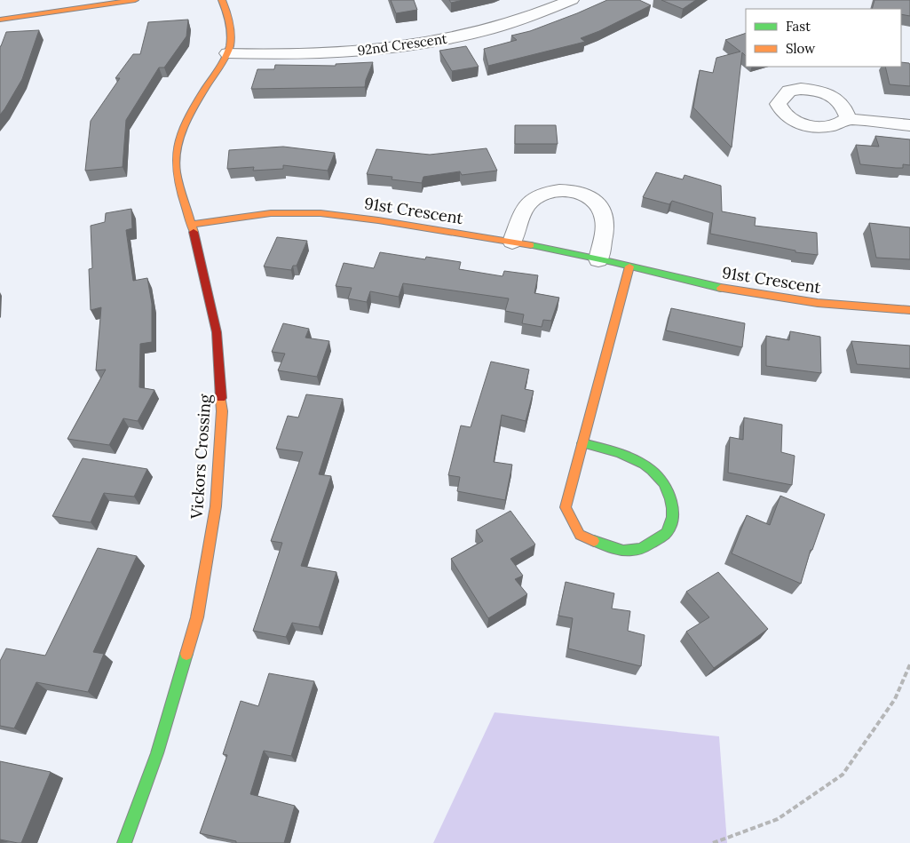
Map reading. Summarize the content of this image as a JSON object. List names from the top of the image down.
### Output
{
  "streets": {
    "street": ["92nd Crescent", "91st Crescent", "Vickors Crossing"]
  },
  "crossings": [
    ["92nd Crescent", "Vickors Crossing"],
    ["91st Crescent", "Vickors Crossing"]
  ],
  "legend": ["Fast", "Slow"]
}
